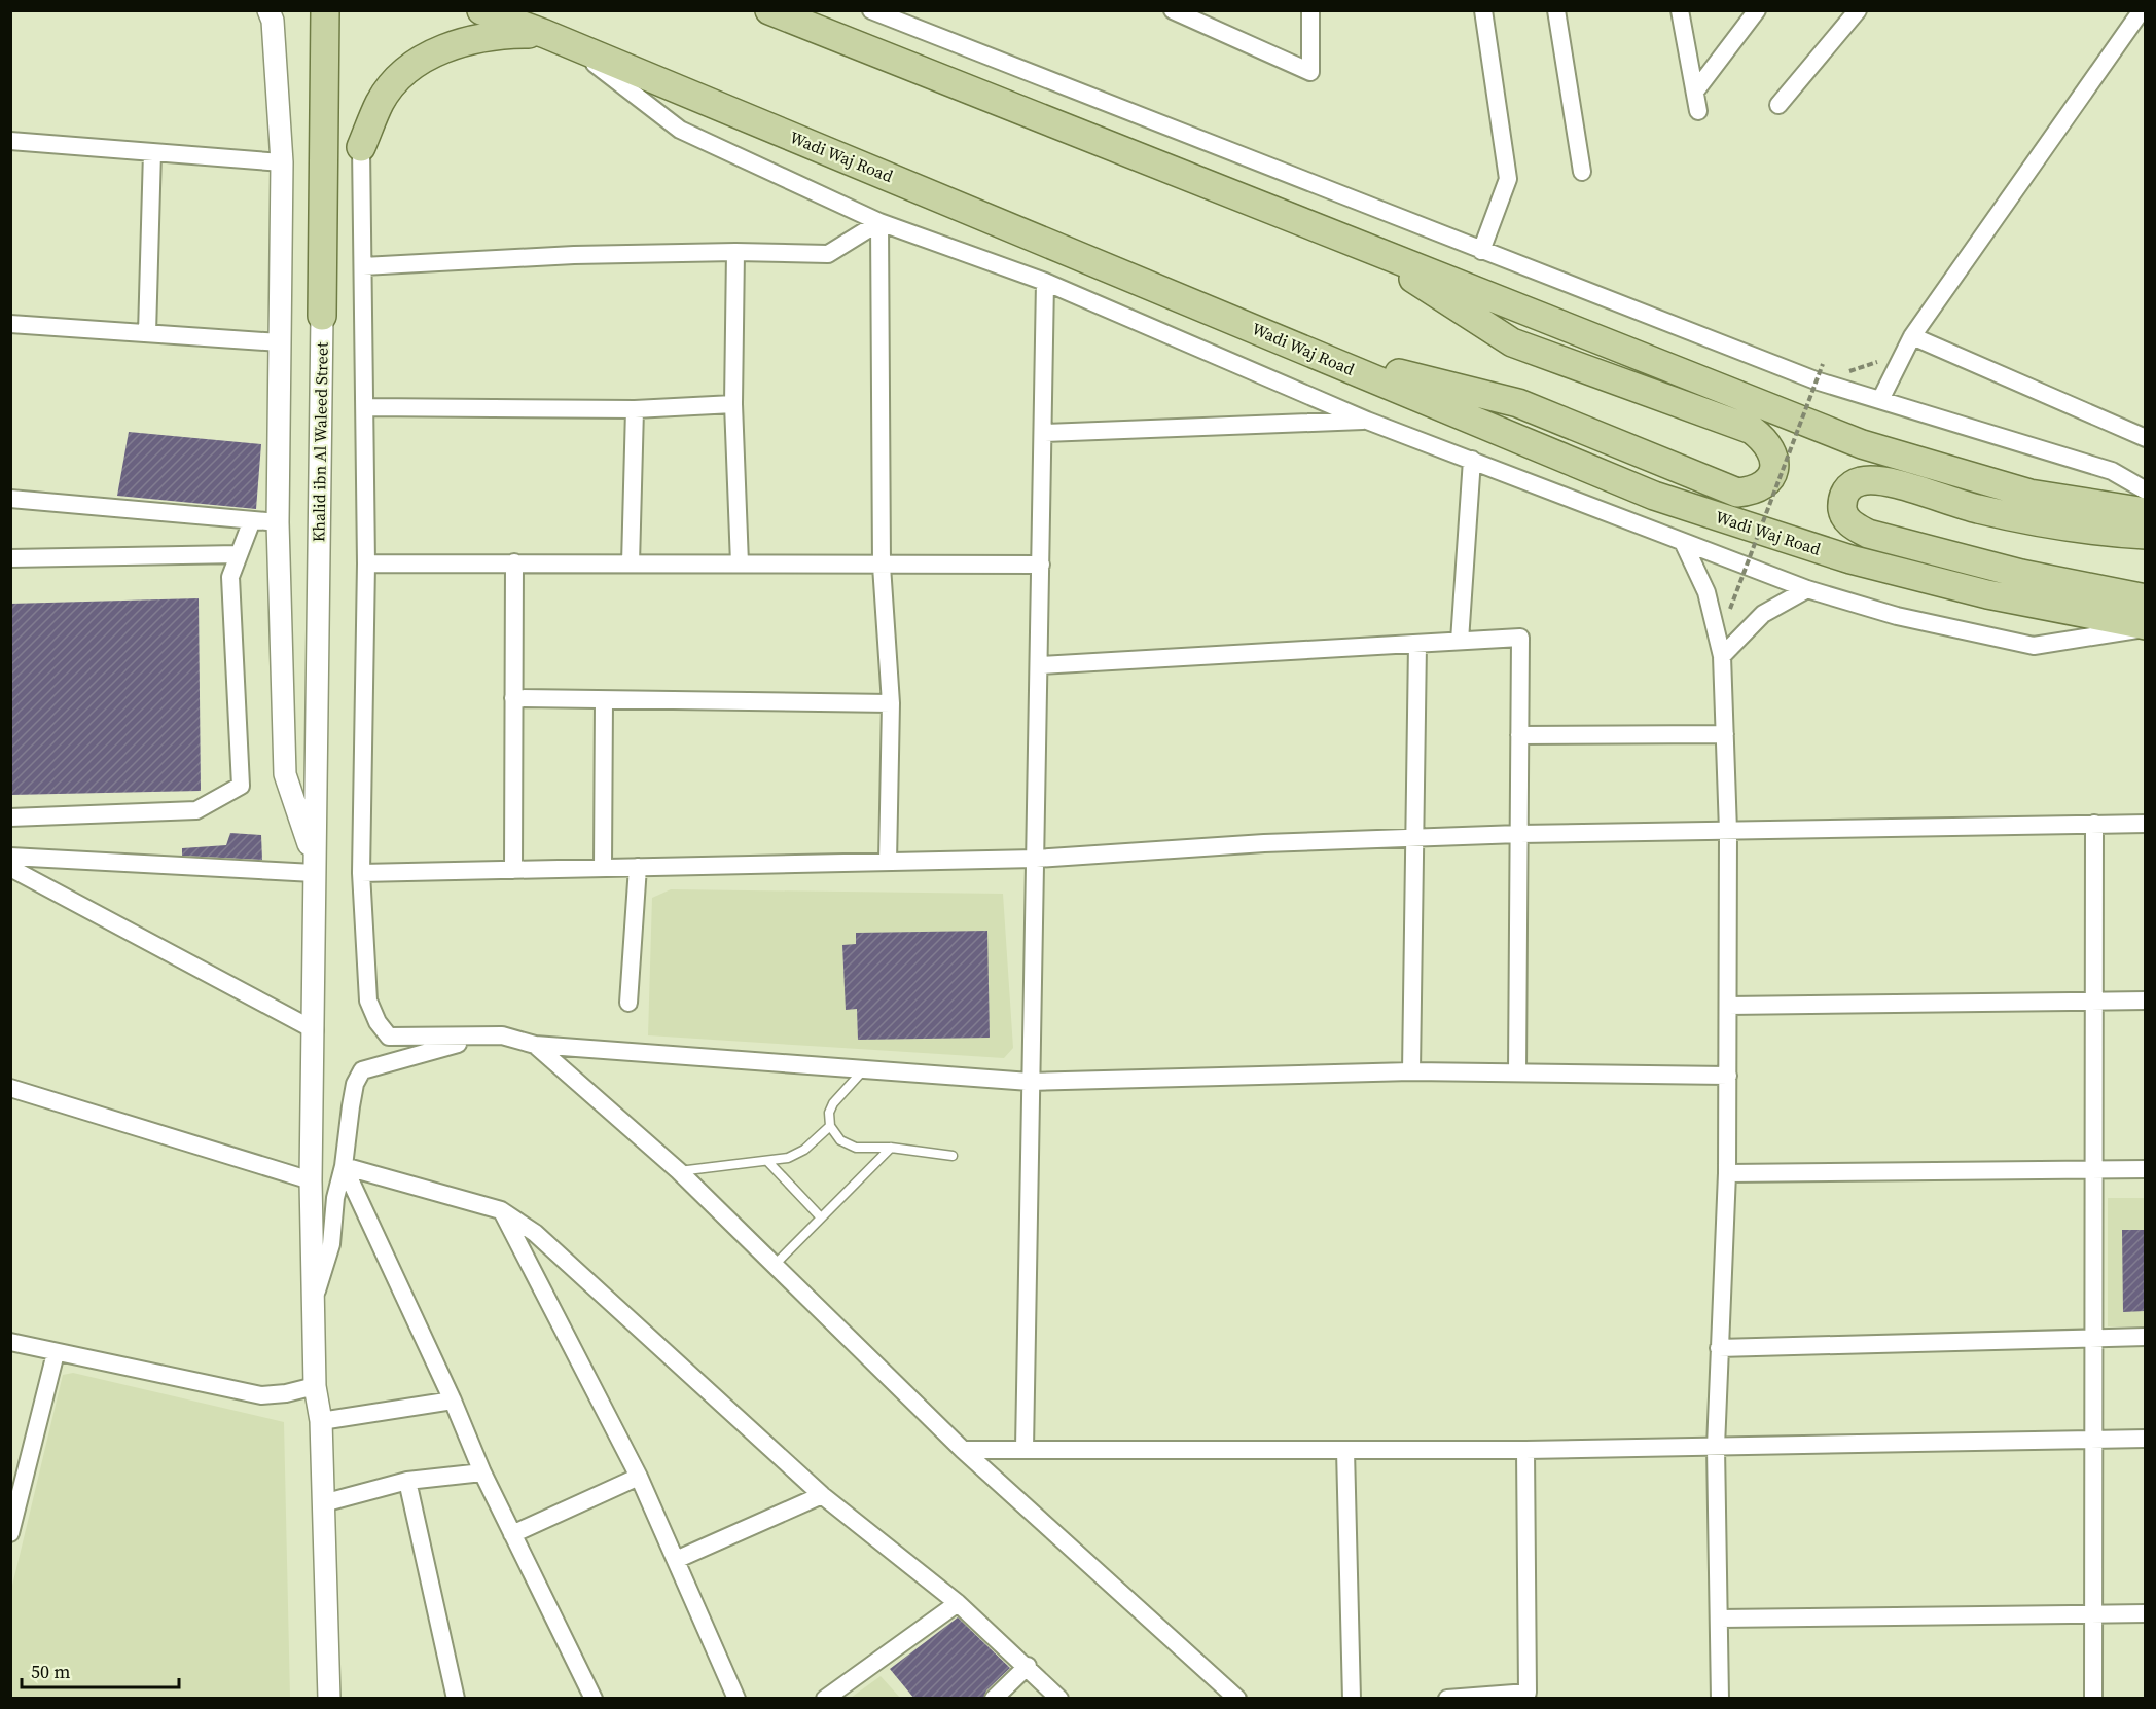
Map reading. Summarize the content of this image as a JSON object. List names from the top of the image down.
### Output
{
  "streets": {
    "main road": ["Wadi Waj Road", "Khalid ibn Al Waleed Street"]
  },
  "scale_bar": "50 m"
}
